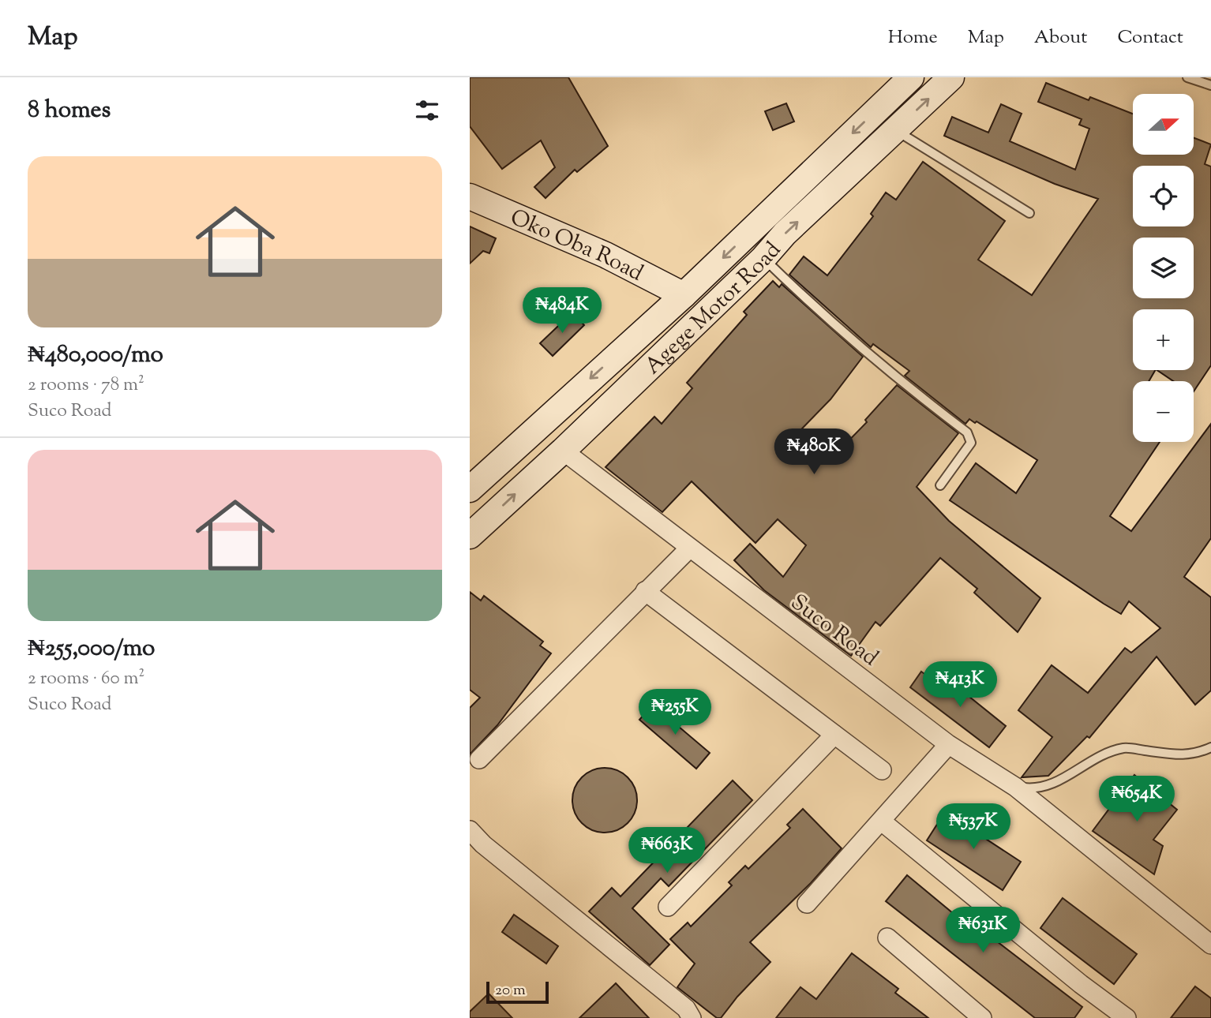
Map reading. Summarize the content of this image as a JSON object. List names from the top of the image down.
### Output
{
  "streets": {
    "main road": ["Oko Oba Road", "Agege Motor Road"],
    "street": ["Suco Road"]
  },
  "crossings": [
    ["Oko Oba Road", "Agege Motor Road"],
    ["Agege Motor Road", "Suco Road"]
  ],
  "scale_bar": "20 m",
  "north": "right",
  "page": {
    "header": "Map",
    "nav": [
      "Home",
      "Map",
      "About",
      "Contact"
    ],
    "heading": "8 homes",
    "map_buttons": ["+", "−"],
    "list": [
      {
        "name": "₦480,000/mo",
        "note": "2 rooms · 78 m² · Suco Road"
      },
      {
        "name": "₦255,000/mo",
        "note": "2 rooms · 60 m² · Suco Road"
      }
    ],
    "price": [
      "₦484K",
      "₦480K",
      "₦413K",
      "₦255K",
      "₦654K",
      "₦537K",
      "₦663K",
      "₦631K"
    ],
    "scale": "20 m"
  }
}
